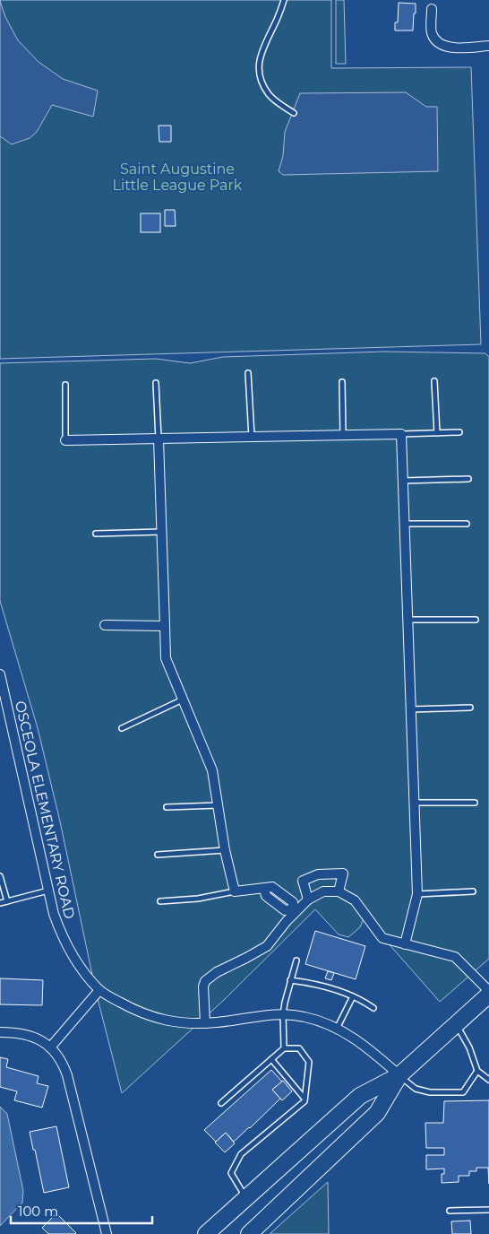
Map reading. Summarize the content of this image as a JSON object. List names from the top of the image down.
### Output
{
  "streets": {
    "street": ["OSCEOLA ELEMENTARY ROAD"]
  },
  "parks": ["Saint Augustine Little League Park"],
  "scale_bar": "100 m"
}
